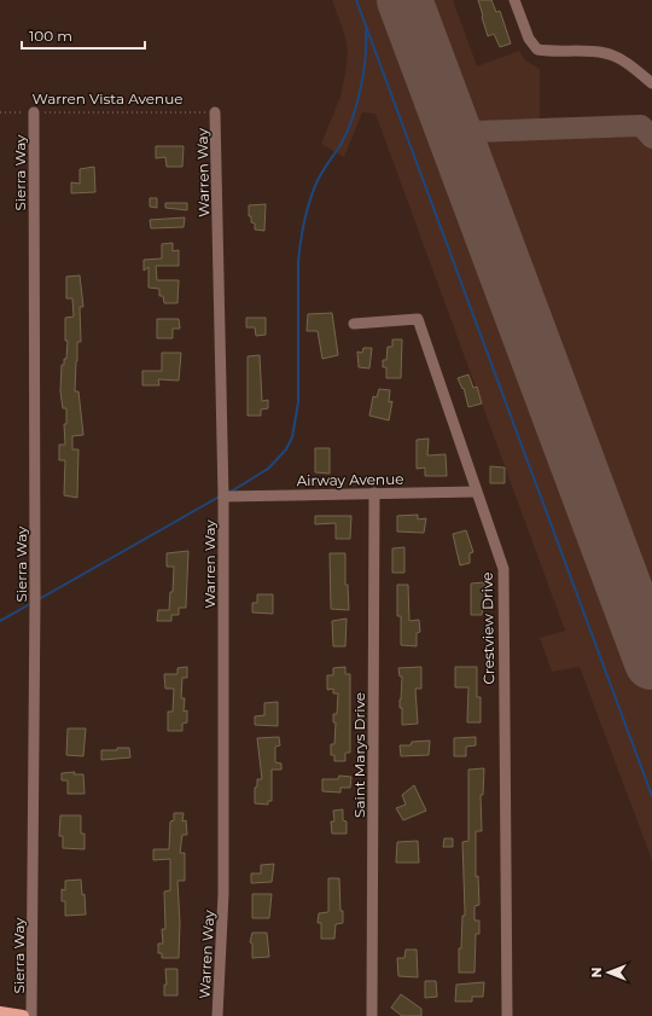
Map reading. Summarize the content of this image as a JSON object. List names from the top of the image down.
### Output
{
  "streets": {
    "street": [
      "Sierra Way",
      "Warren Way",
      "Airway Avenue",
      "Crestview Drive",
      "Saint Marys Drive"
    ],
    "path": ["Warren Vista Avenue"]
  },
  "crossings": [
    ["Warren Vista Avenue", "Sierra Way"],
    ["Warren Vista Avenue", "Warren Way"],
    ["Warren Way", "Airway Avenue"],
    ["Airway Avenue", "Crestview Drive"],
    ["Airway Avenue", "Saint Marys Drive"]
  ],
  "scale_bar": "100 m",
  "north": "left"
}
